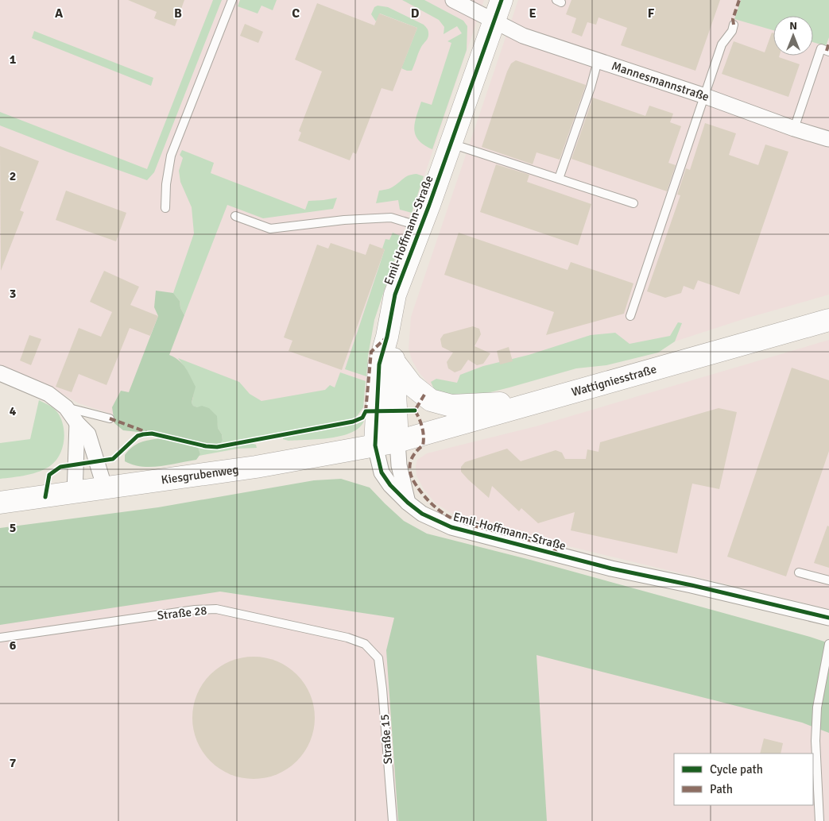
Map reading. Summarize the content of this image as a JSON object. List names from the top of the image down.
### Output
{
  "streets": {
    "main road": ["Emil-Hoffmann-Straße", "Wattigniesstraße", "Kiesgrubenweg"],
    "street": ["Mannesmannstraße"],
    "lane": ["Straße 28", "Straße 15"]
  },
  "crossings": [
    ["Mannesmannstraße", "Emil-Hoffmann-Straße"],
    ["Emil-Hoffmann-Straße", "Wattigniesstraße"],
    ["Emil-Hoffmann-Straße", "Kiesgrubenweg"],
    ["Wattigniesstraße", "Kiesgrubenweg"],
    ["Straße 28", "Straße 15"]
  ],
  "legend": ["Cycle path", "Path"],
  "north": "top",
  "grid": {
    "columns": [
      "A",
      "B",
      "C",
      "D",
      "E",
      "F"
    ],
    "rows": [
      "1",
      "2",
      "3",
      "4",
      "5",
      "6",
      "7"
    ]
  }
}
